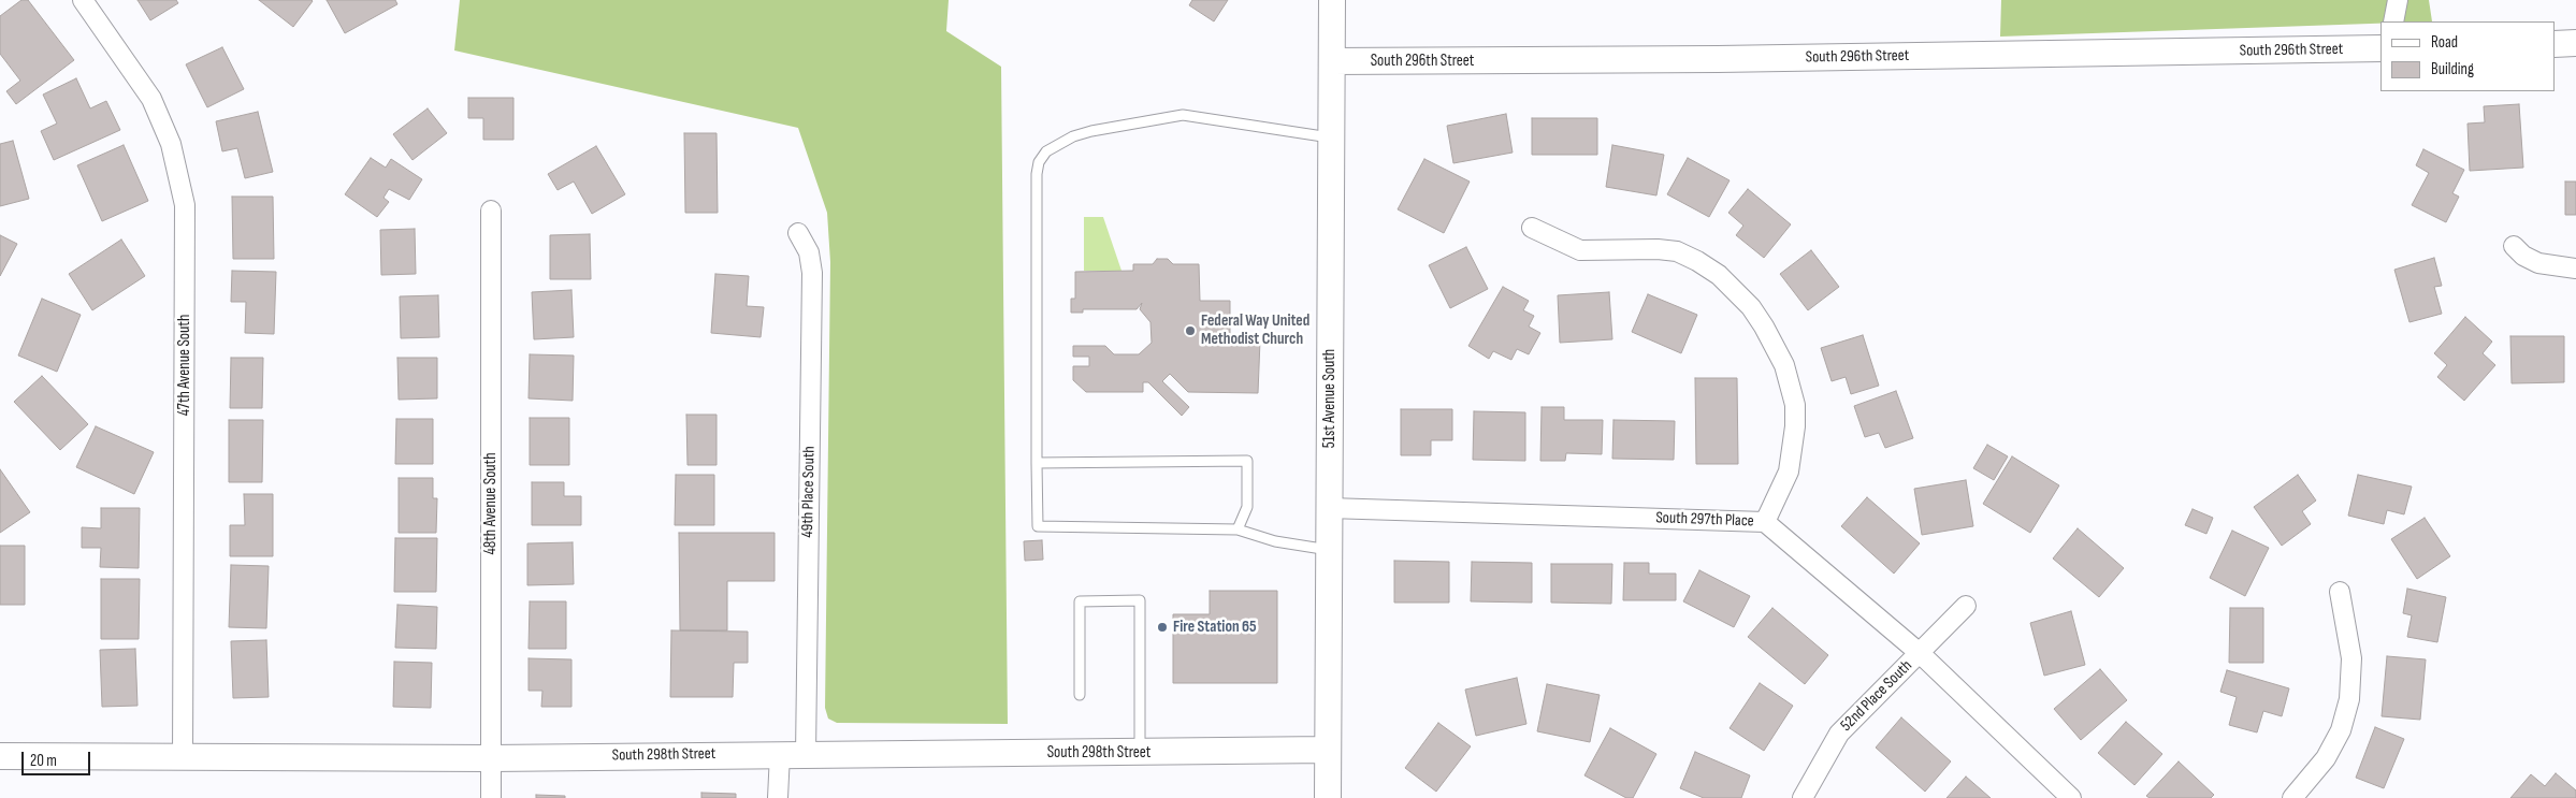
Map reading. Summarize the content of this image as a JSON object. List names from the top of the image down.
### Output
{
  "streets": {
    "street": [
      "South 296th Street",
      "47th Avenue South",
      "51st Avenue South",
      "49th Place South",
      "48th Avenue South",
      "South 297th Place",
      "52nd Place South",
      "South 298th Street"
    ]
  },
  "crossings": [
    ["South 296th Street", "51st Avenue South"],
    ["47th Avenue South", "South 298th Street"],
    ["51st Avenue South", "South 297th Place"],
    ["51st Avenue South", "South 298th Street"],
    ["49th Place South", "South 298th Street"],
    ["48th Avenue South", "South 298th Street"],
    ["South 297th Place", "52nd Place South"]
  ],
  "places": ["Federal Way United Methodist Church", "Fire Station 65"],
  "legend": ["Road", "Building"],
  "scale_bar": "20 m"
}
